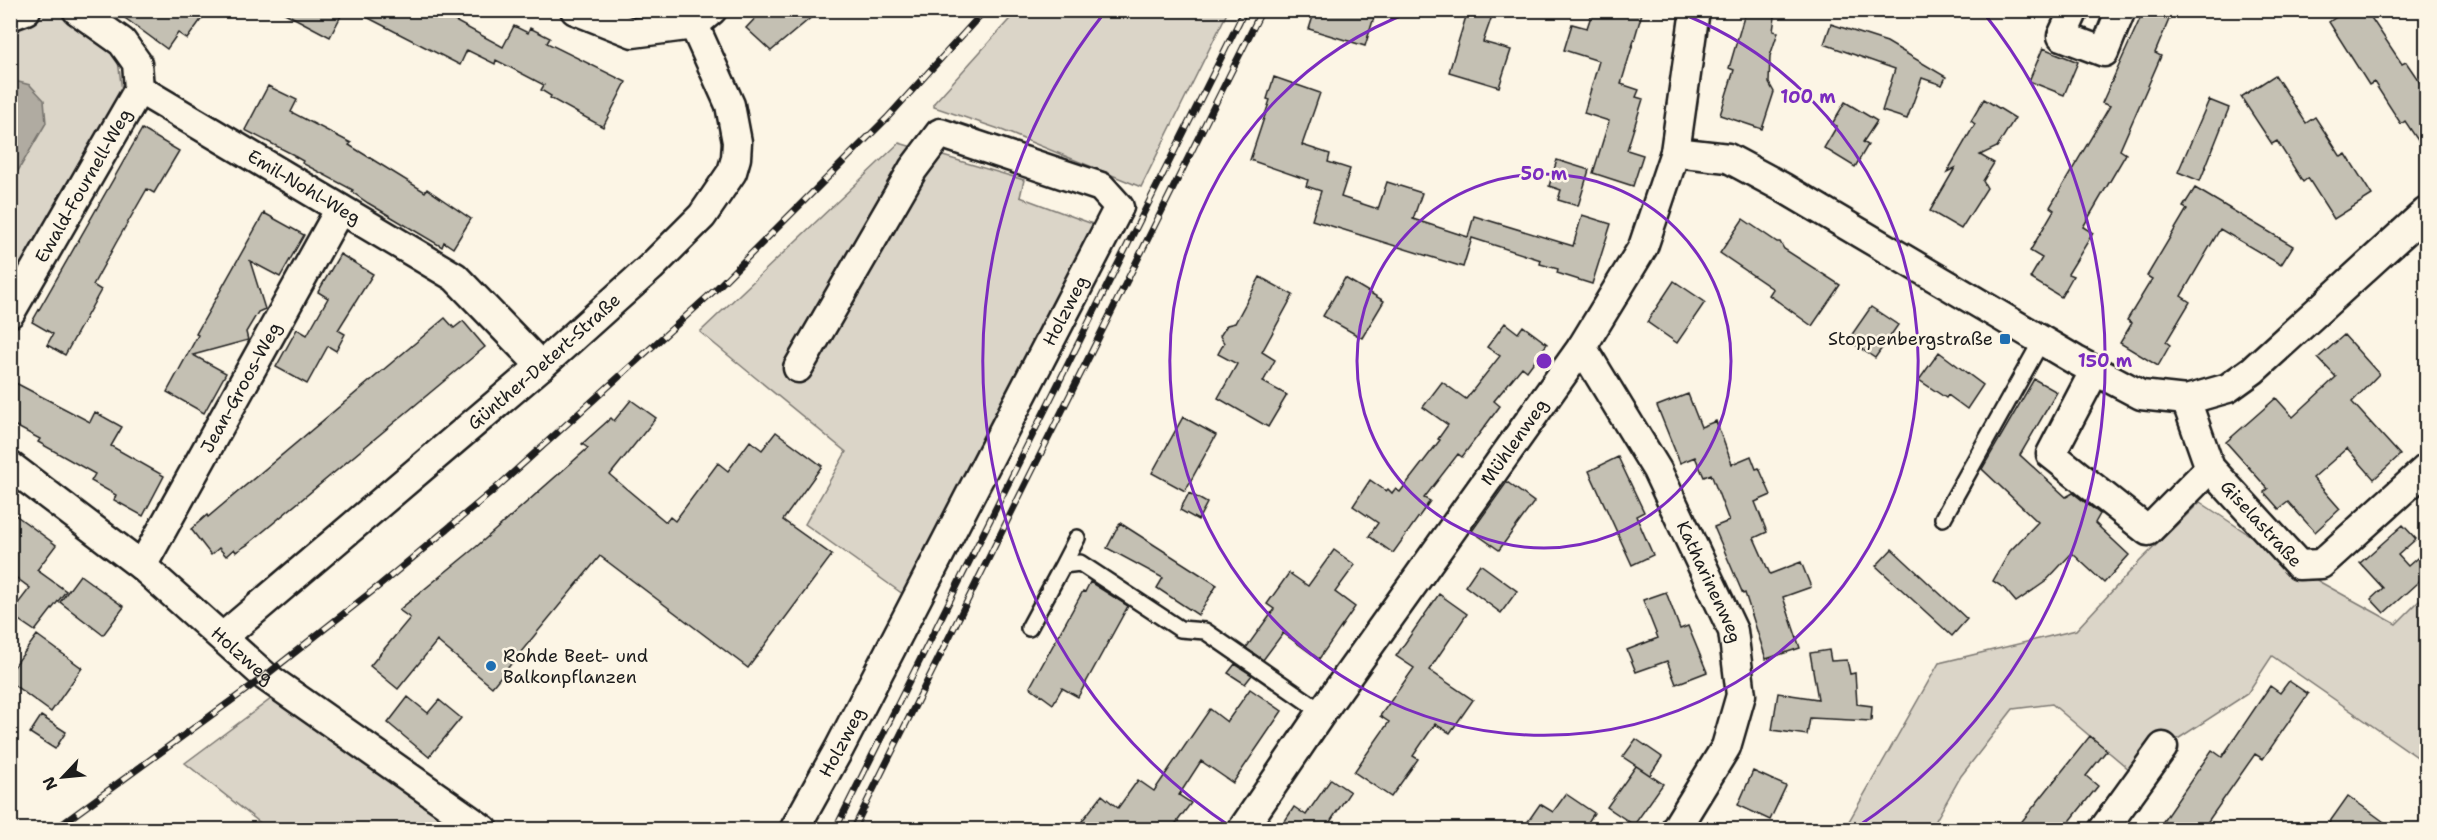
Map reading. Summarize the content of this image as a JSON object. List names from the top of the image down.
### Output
{
  "streets": {
    "street": [
      "Ewald-Fournell-Weg",
      "Emil-Nohl-Weg",
      "Holzweg",
      "Günther-Detert-Straße",
      "Jean-Groos-Weg",
      "Mühlenweg",
      "Giselastraße",
      "Katharinenweg"
    ]
  },
  "crossings": [
    ["Ewald-Fournell-Weg", "Emil-Nohl-Weg"],
    ["Emil-Nohl-Weg", "Günther-Detert-Straße"],
    ["Emil-Nohl-Weg", "Jean-Groos-Weg"],
    ["Holzweg", "Günther-Detert-Straße"],
    ["Holzweg", "Jean-Groos-Weg"],
    ["Mühlenweg", "Katharinenweg"]
  ],
  "places": {
    "transit": ["Stoppenbergstraße"],
    "other": ["Rohde Beet- und Balkonpflanzen"]
  },
  "north": "bottom left",
  "rings": ["100 m", "50 m", "150 m"]
}
